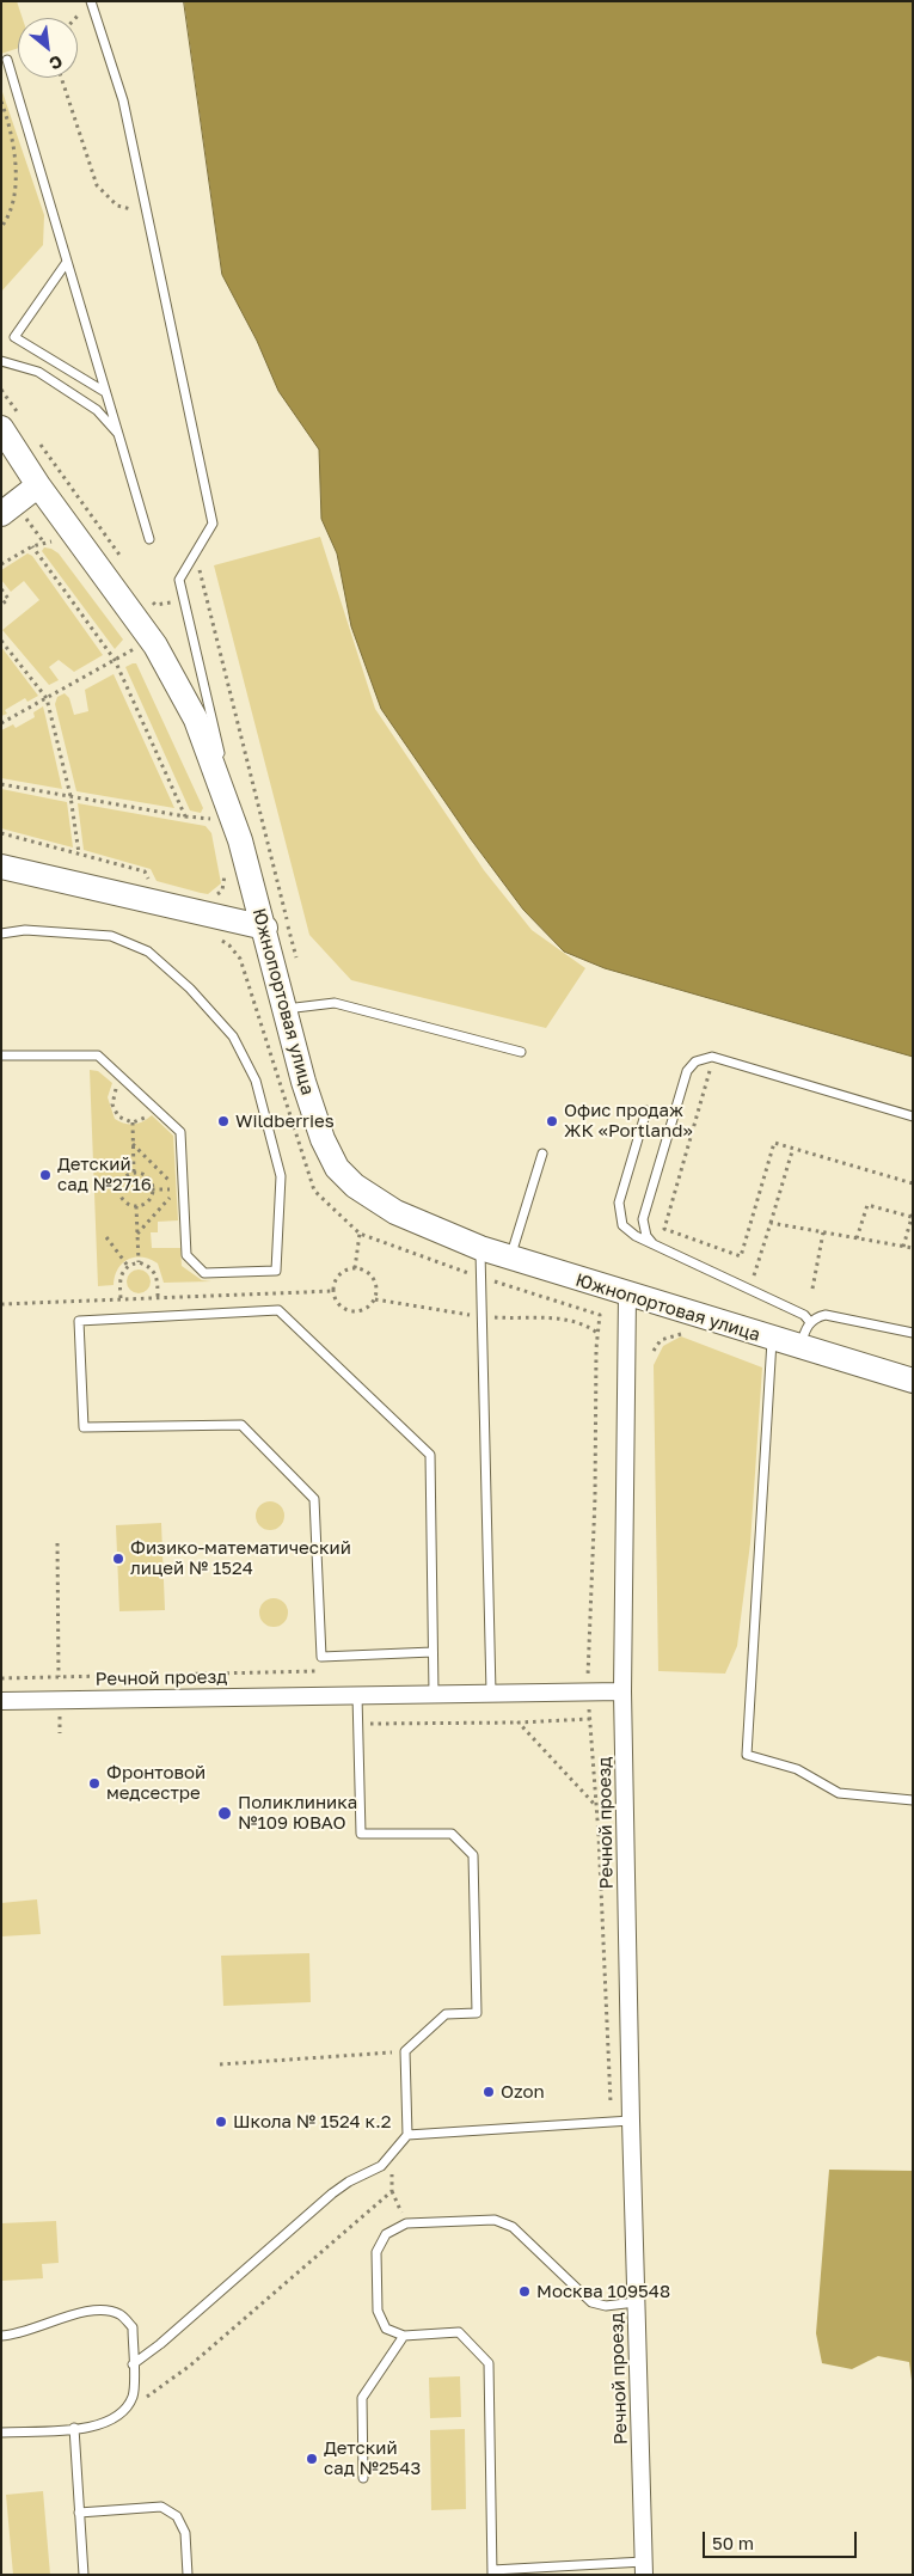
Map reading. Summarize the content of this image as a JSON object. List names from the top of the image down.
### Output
{
  "streets": {
    "main road": ["Южнопортовая улица"],
    "street": ["Речной проезд"]
  },
  "places": [
    "Wildberries",
    "Офис продаж ЖК «Portland»",
    "Детский сад №2716",
    "Физико-математический лицей № 1524",
    "Фронтовой медсестре",
    "Поликлиника №109 ЮВАО",
    "Ozon",
    "Школа № 1524 к.2",
    "Москва 109548",
    "Детский сад №2543"
  ],
  "scale_bar": "50 m",
  "north": "bottom right"
}
